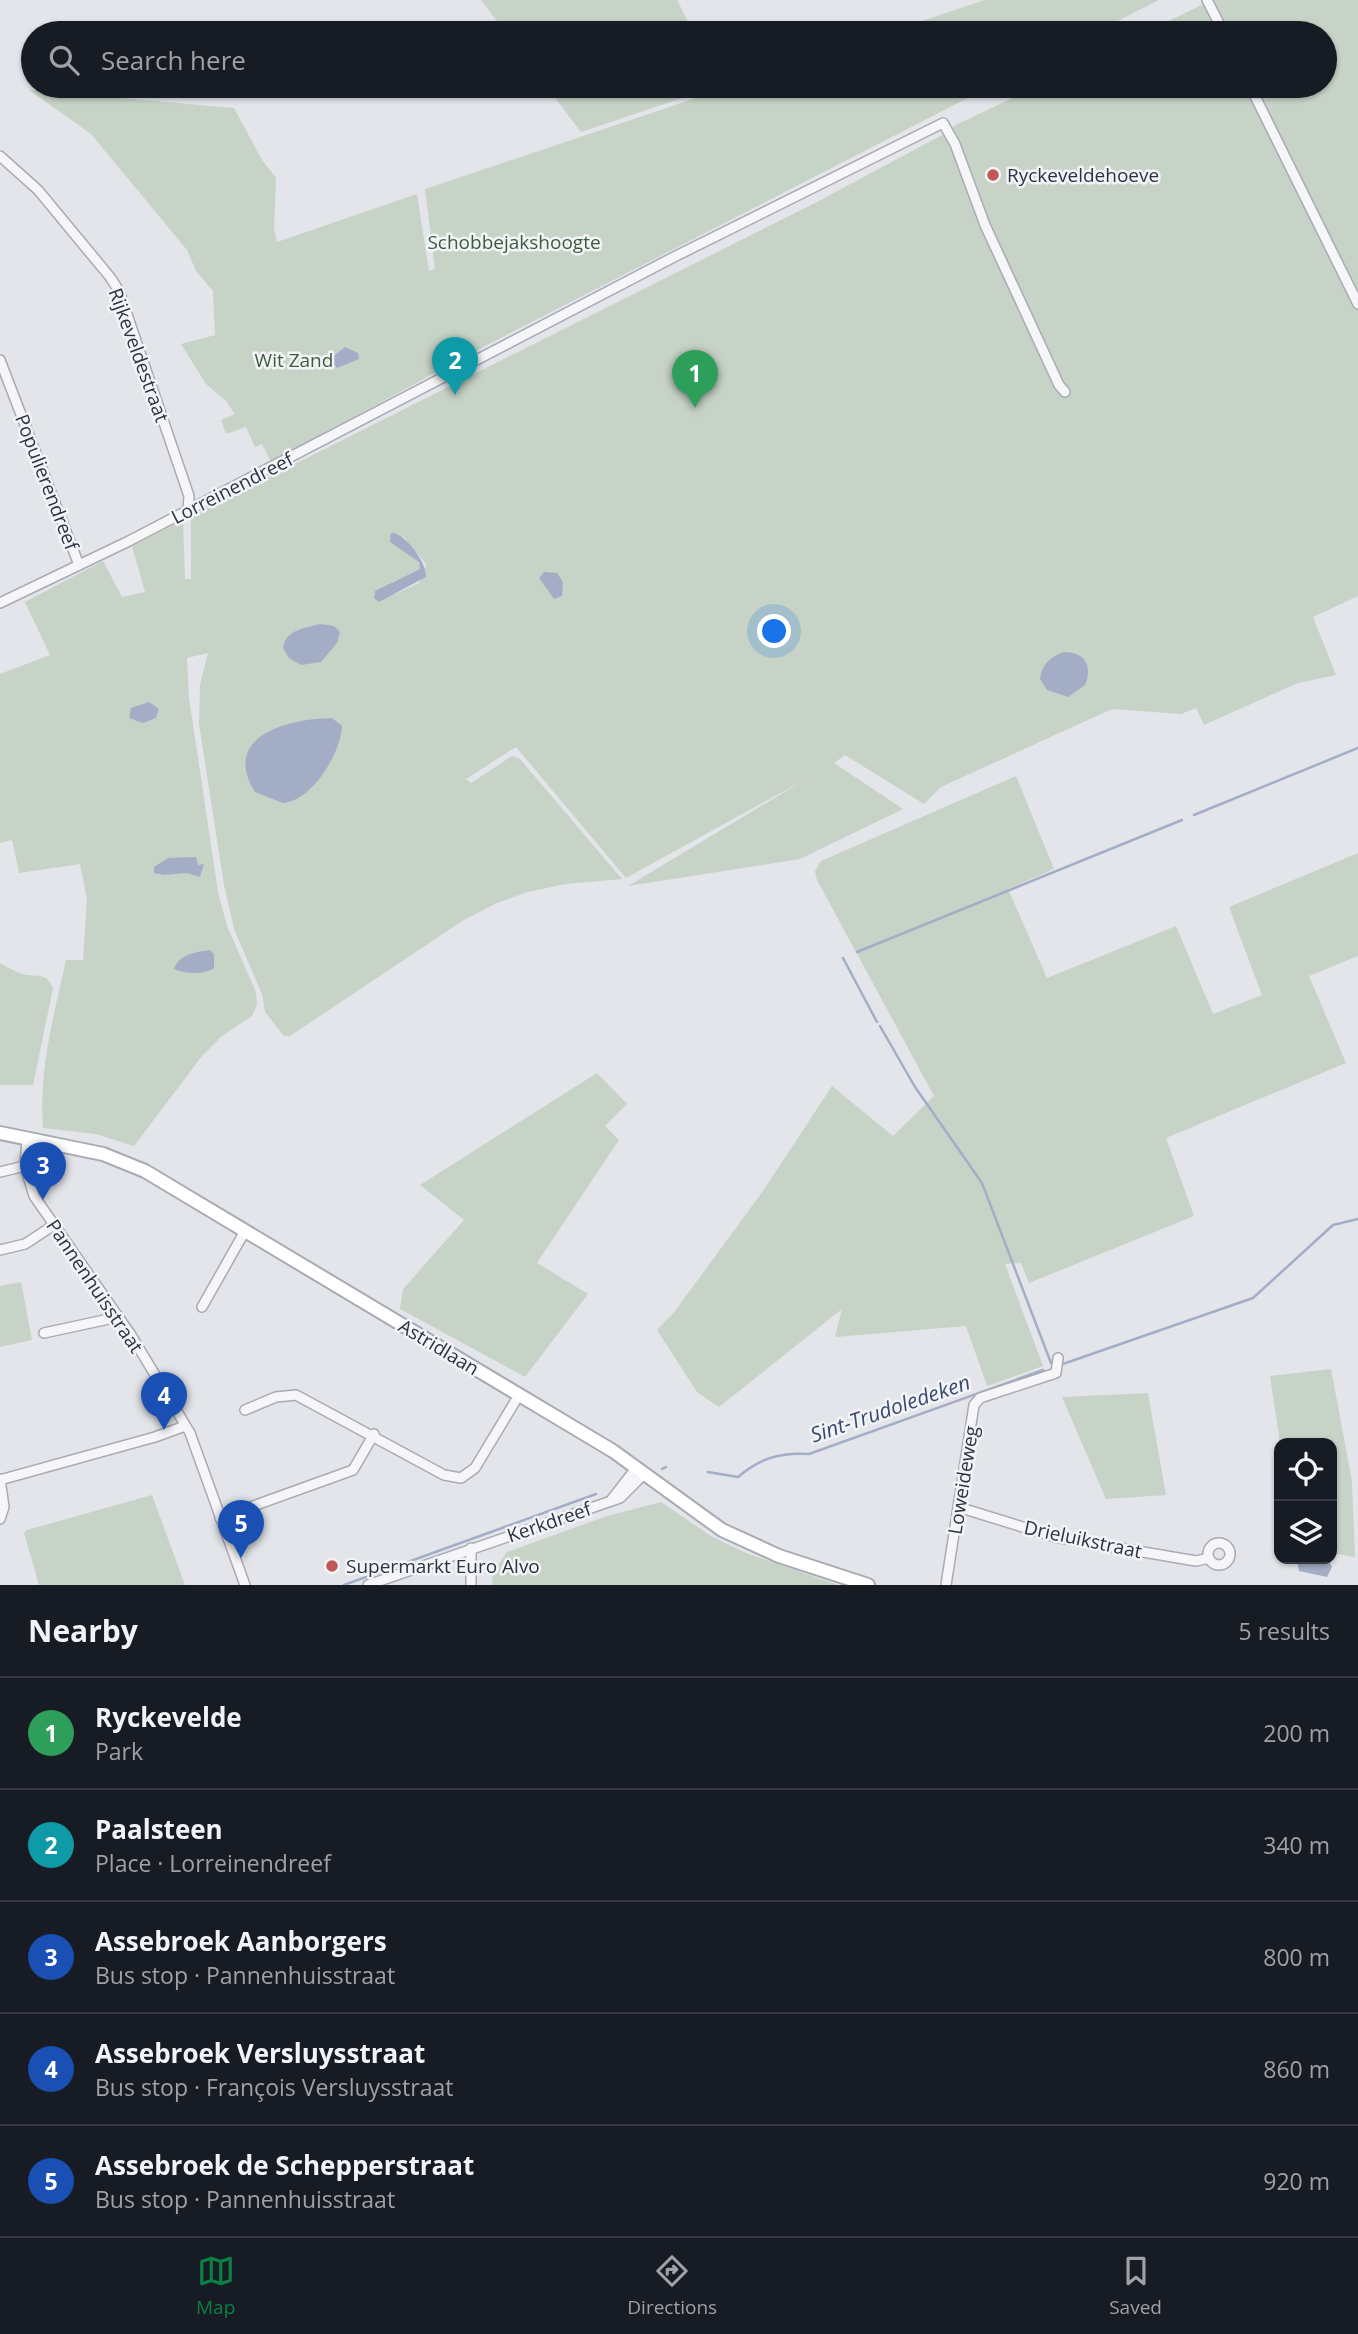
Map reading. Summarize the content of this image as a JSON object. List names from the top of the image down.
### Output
{
  "streets": {
    "main road": ["Astridlaan"],
    "street": [
      "Rijkeveldestraat",
      "Populierendreef",
      "Lorreinendreef",
      "Pannenhuisstraat",
      "Loweideweg",
      "Kerkdreef",
      "Drieluikstraat"
    ]
  },
  "crossings": [
    ["Rijkeveldestraat", "Lorreinendreef"],
    ["Populierendreef", "Lorreinendreef"],
    ["Pannenhuisstraat", "Astridlaan"],
    ["Astridlaan", "Kerkdreef"],
    ["Loweideweg", "Drieluikstraat"]
  ],
  "water": ["Sint-Trudoledeken"],
  "parks": ["Schobbejakshoogte", "Wit Zand"],
  "places": ["Ryckeveldehoeve", "Supermarkt Euro Alvo"],
  "page": {
    "search": "Search here",
    "pins": [
      "2",
      "1",
      "3",
      "4",
      "5"
    ],
    "heading": ["Nearby", "5 results"],
    "list": [
      {
        "mark": "1",
        "name": "Ryckevelde",
        "note": "Park",
        "value": "200 m"
      },
      {
        "mark": "2",
        "name": "Paalsteen",
        "note": "Place · Lorreinendreef",
        "value": "340 m"
      },
      {
        "mark": "3",
        "name": "Assebroek Aanborgers",
        "note": "Bus stop · Pannenhuisstraat",
        "value": "800 m"
      },
      {
        "mark": "4",
        "name": "Assebroek Versluysstraat",
        "note": "Bus stop · François Versluysstraat",
        "value": "860 m"
      },
      {
        "mark": "5",
        "name": "Assebroek de Schepperstraat",
        "note": "Bus stop · Pannenhuisstraat",
        "value": "920 m"
      }
    ],
    "nav": ["Map", "Directions", "Saved"]
  }
}
